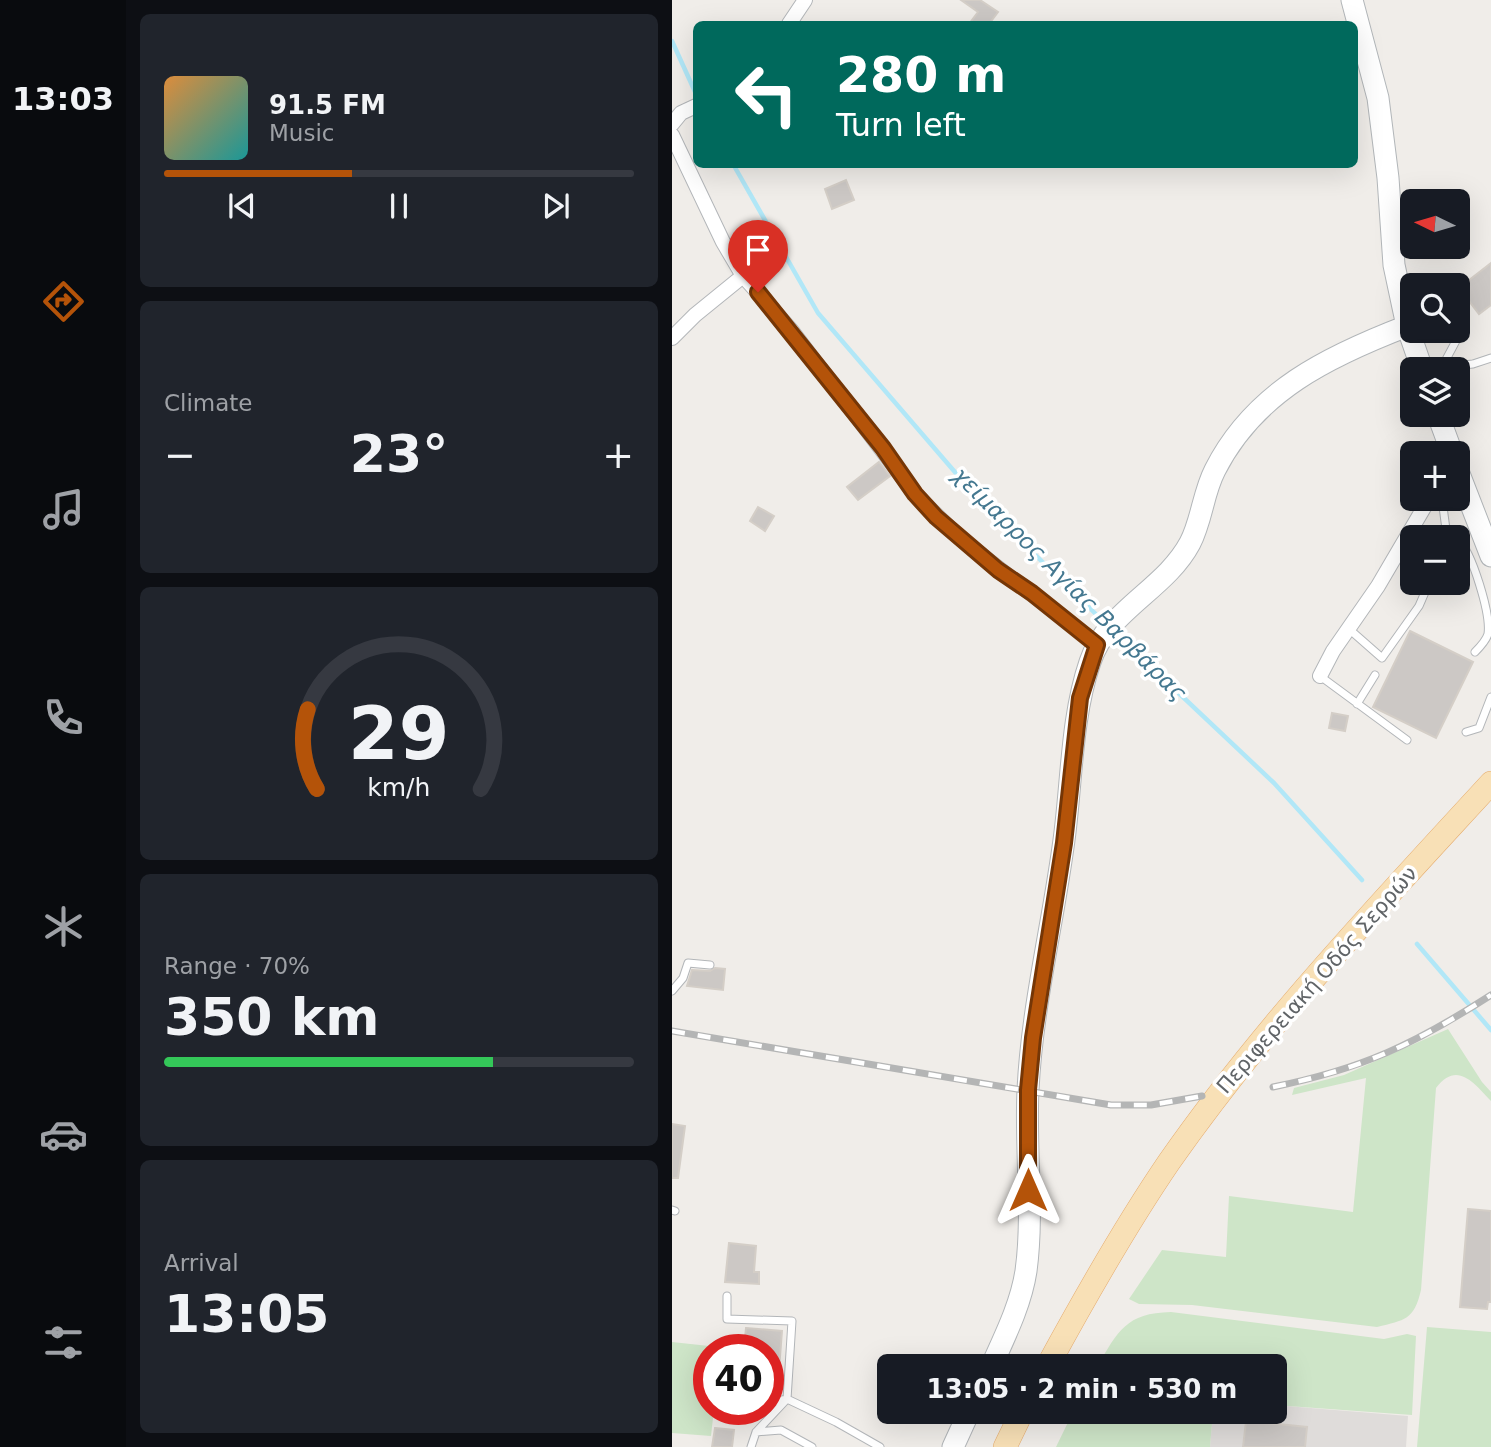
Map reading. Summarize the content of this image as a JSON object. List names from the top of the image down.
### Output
{
  "streets": {
    "main road": ["Περιφερειακή Οδός Σερρών"]
  },
  "water": ["χείμαρρος Αγίας Βαρβάρας"],
  "north": "left",
  "page": {
    "tabs": "13:03",
    "turn": ["280 m", "Turn left"],
    "song": ["91.5 FM", "Music"],
    "map_buttons": ["+", "−"],
    "tile": [
      "Climate",
      ["Range · 70%", "350 km"],
      ["Arrival", "13:05"]
    ],
    "heat": ["−", "23°", "+"],
    "limit": "40",
    "trip": "13:05 · 2 min · 530 m",
    "gauge": ["29", "km/h"]
  }
}
